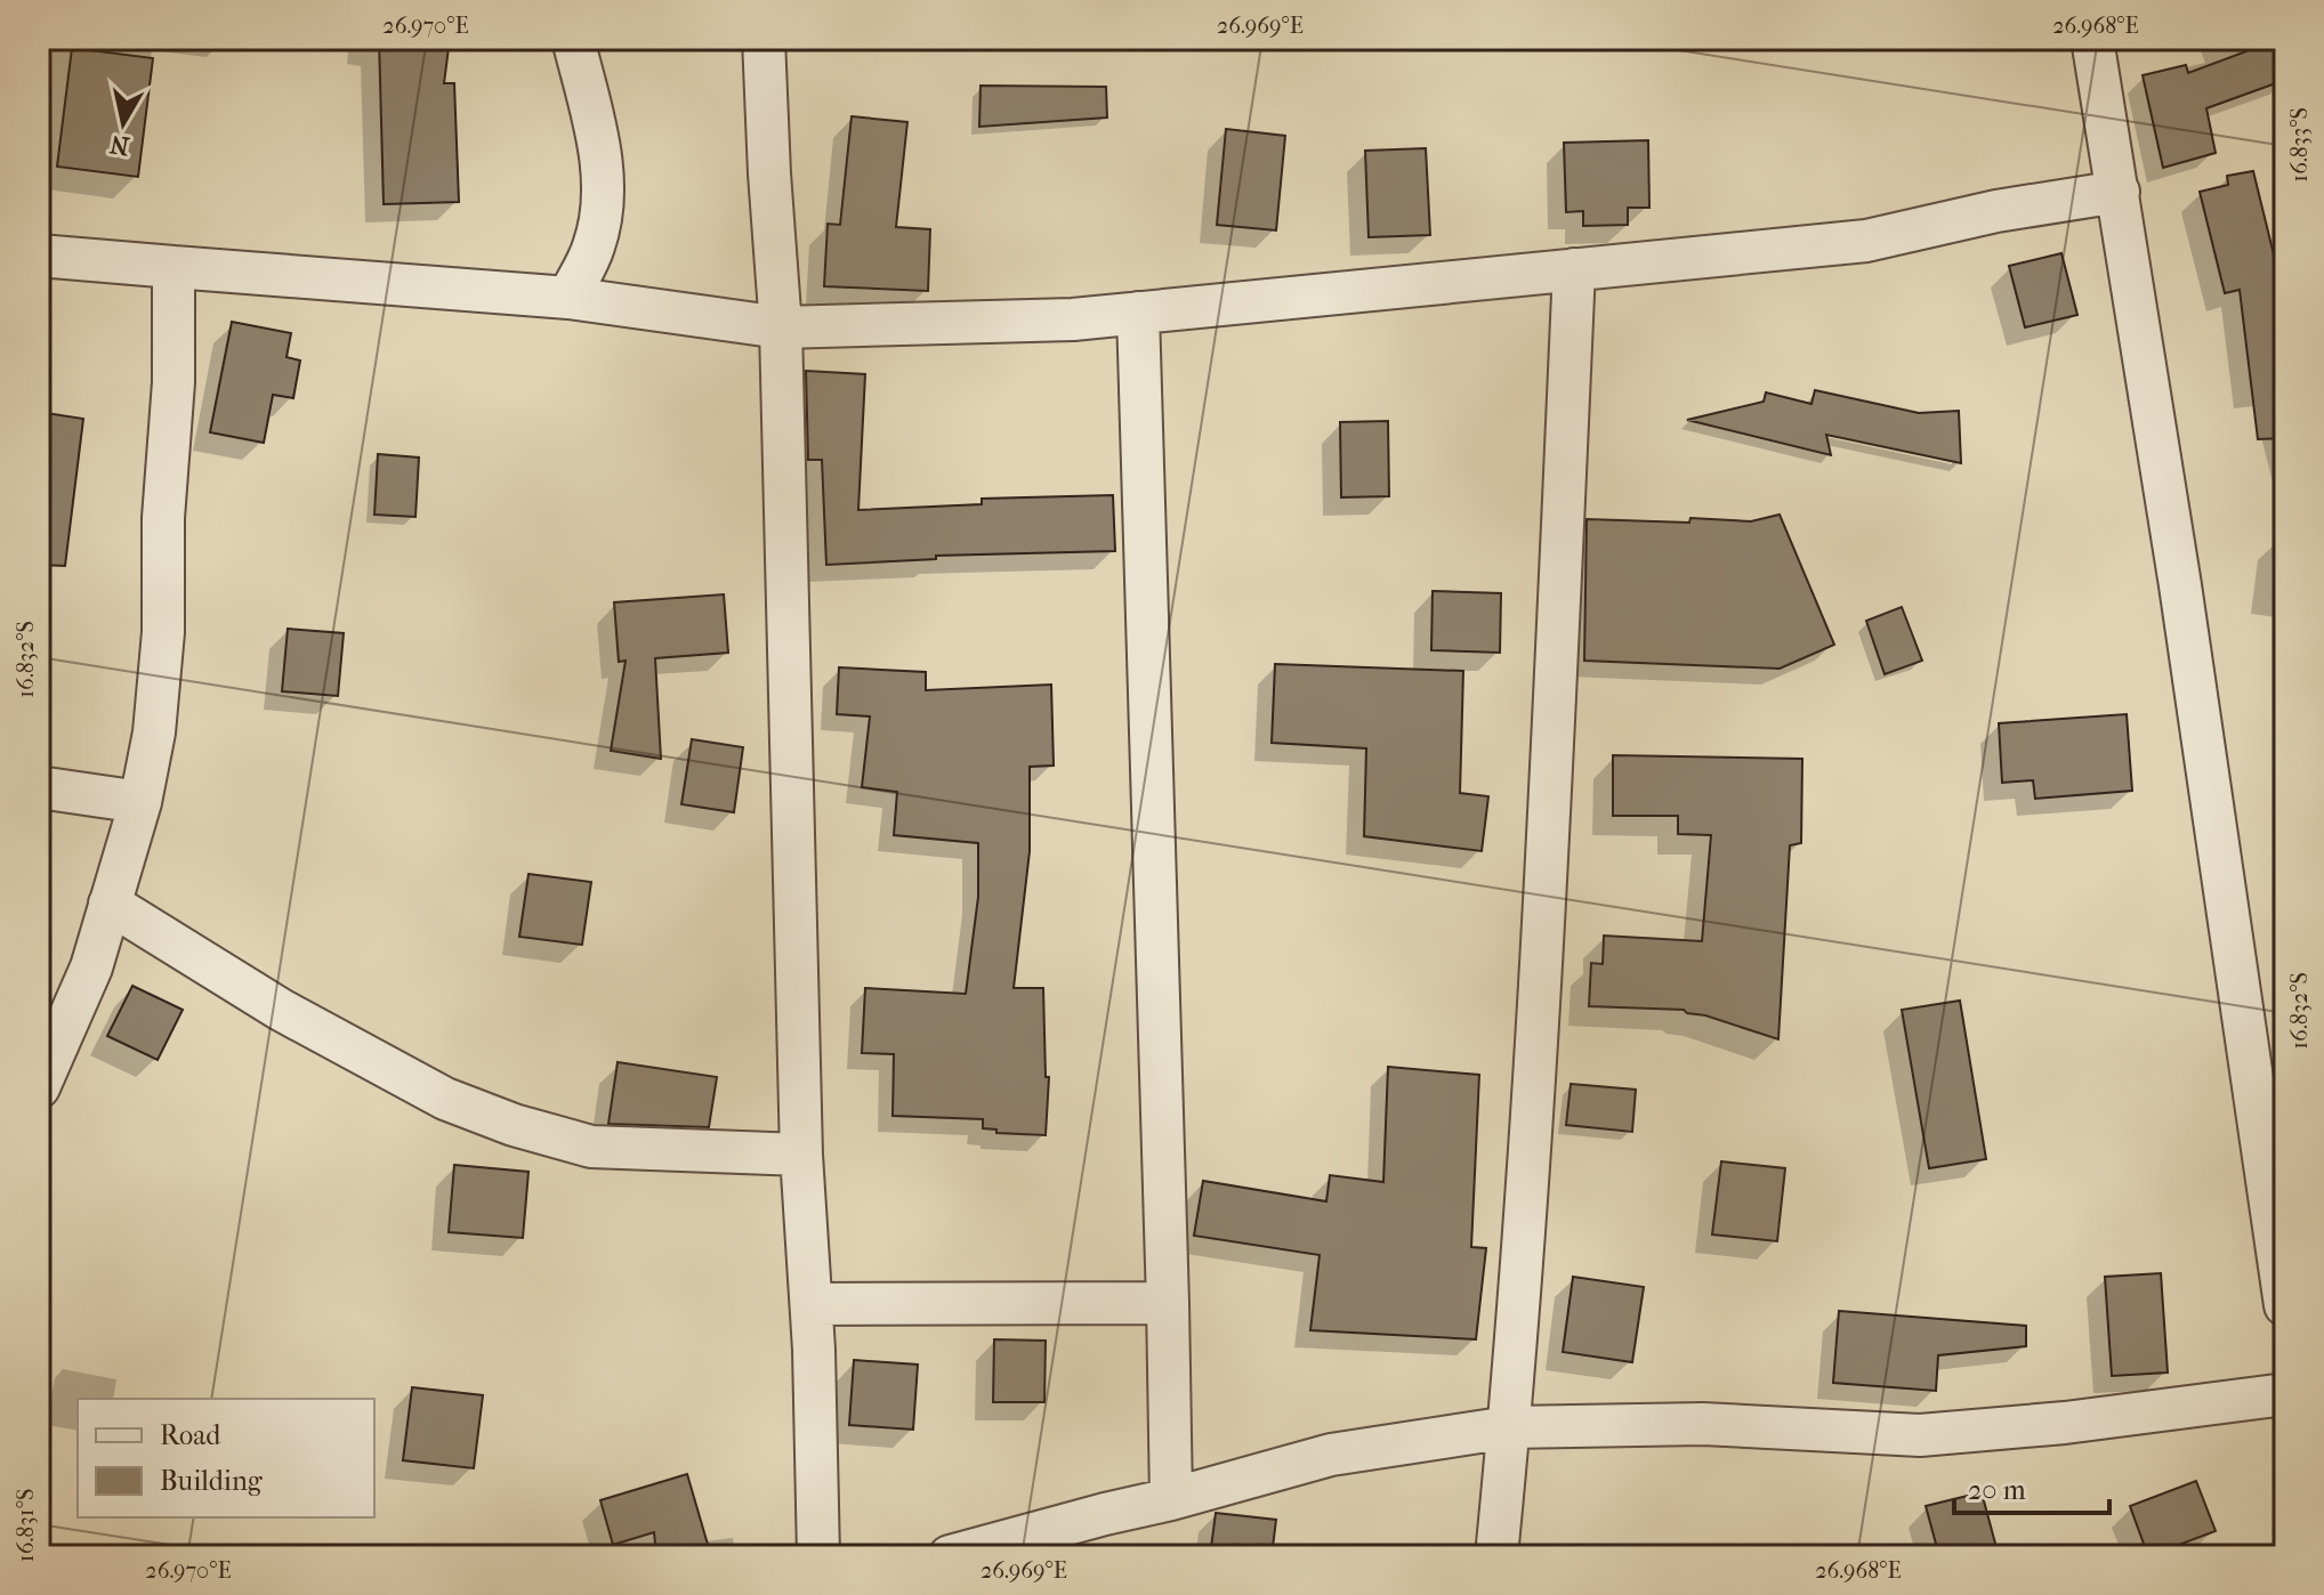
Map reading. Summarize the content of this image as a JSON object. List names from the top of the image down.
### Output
{
  "legend": ["Road", "Building"],
  "scale_bar": "20 m",
  "north": "bottom",
  "coordinates": [
    "26.970°E",
    "26.969°E",
    "26.968°E",
    "16.833°S",
    "16.832°S",
    "16.831°S"
  ]
}
